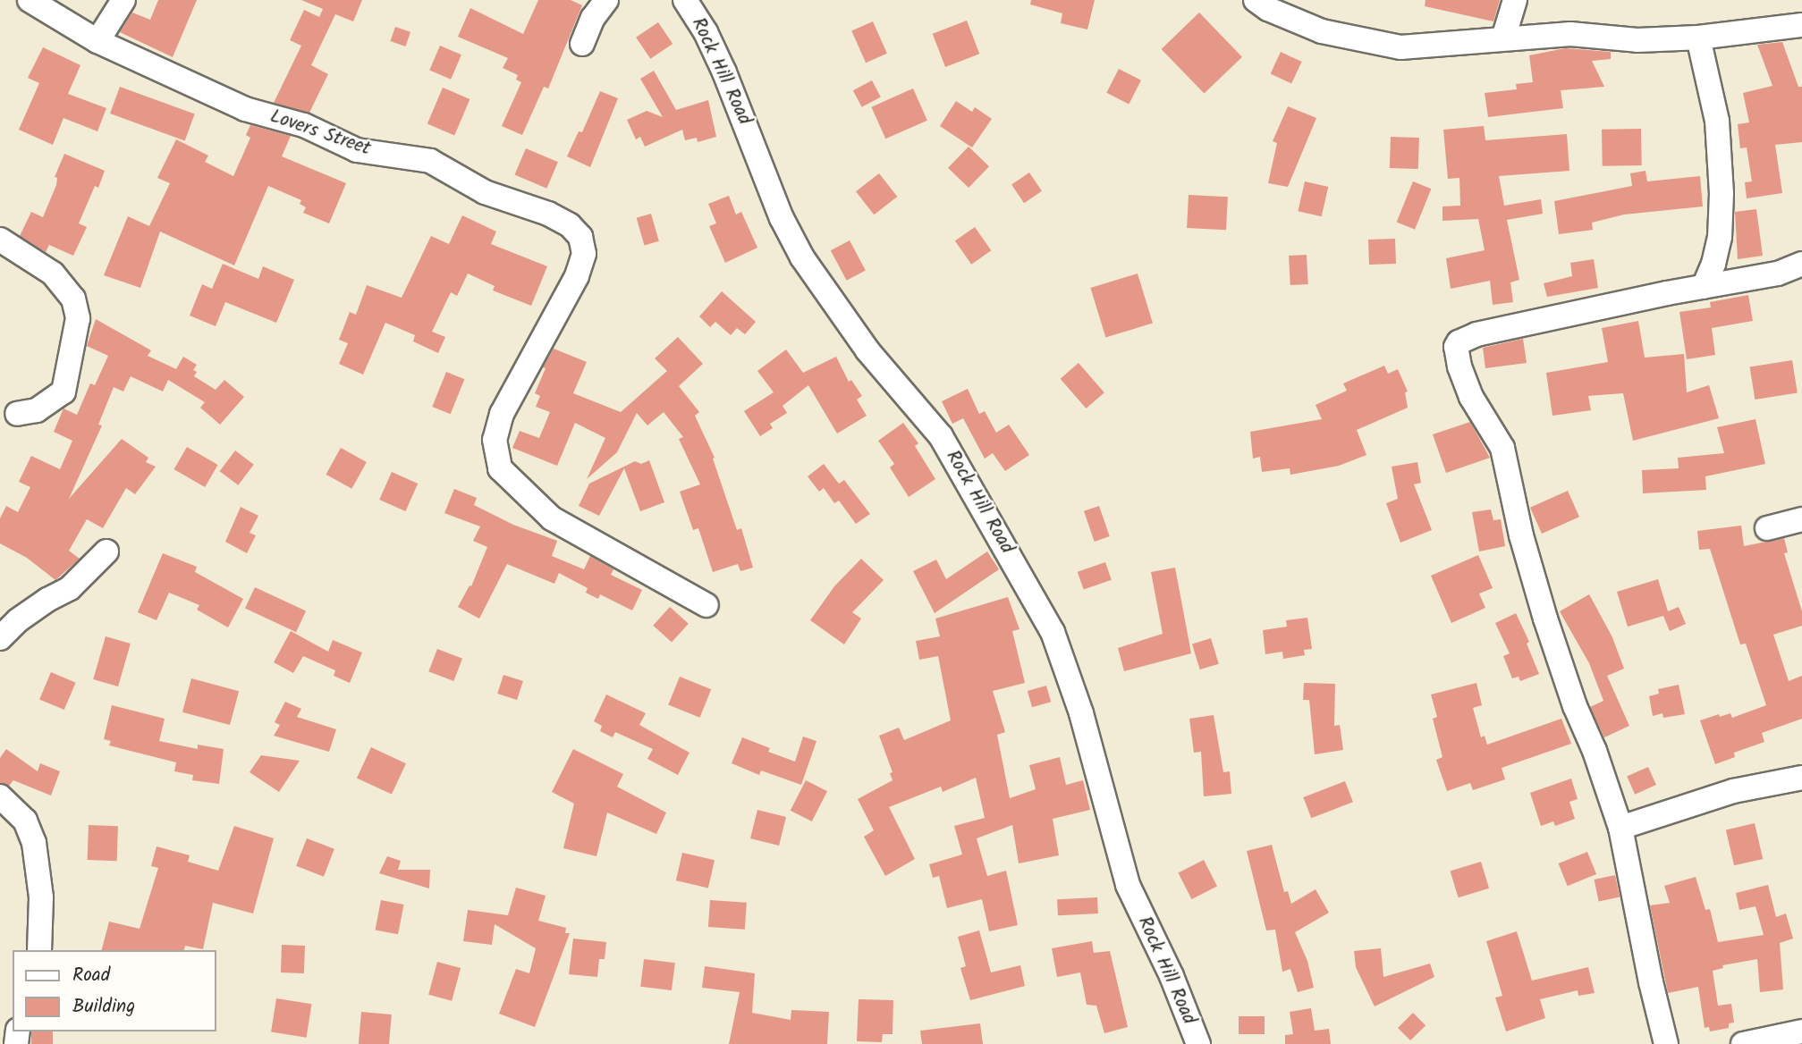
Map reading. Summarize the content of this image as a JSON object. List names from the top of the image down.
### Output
{
  "streets": {
    "street": ["Rock Hill Road", "Lovers Street"]
  },
  "legend": ["Road", "Building"]
}
